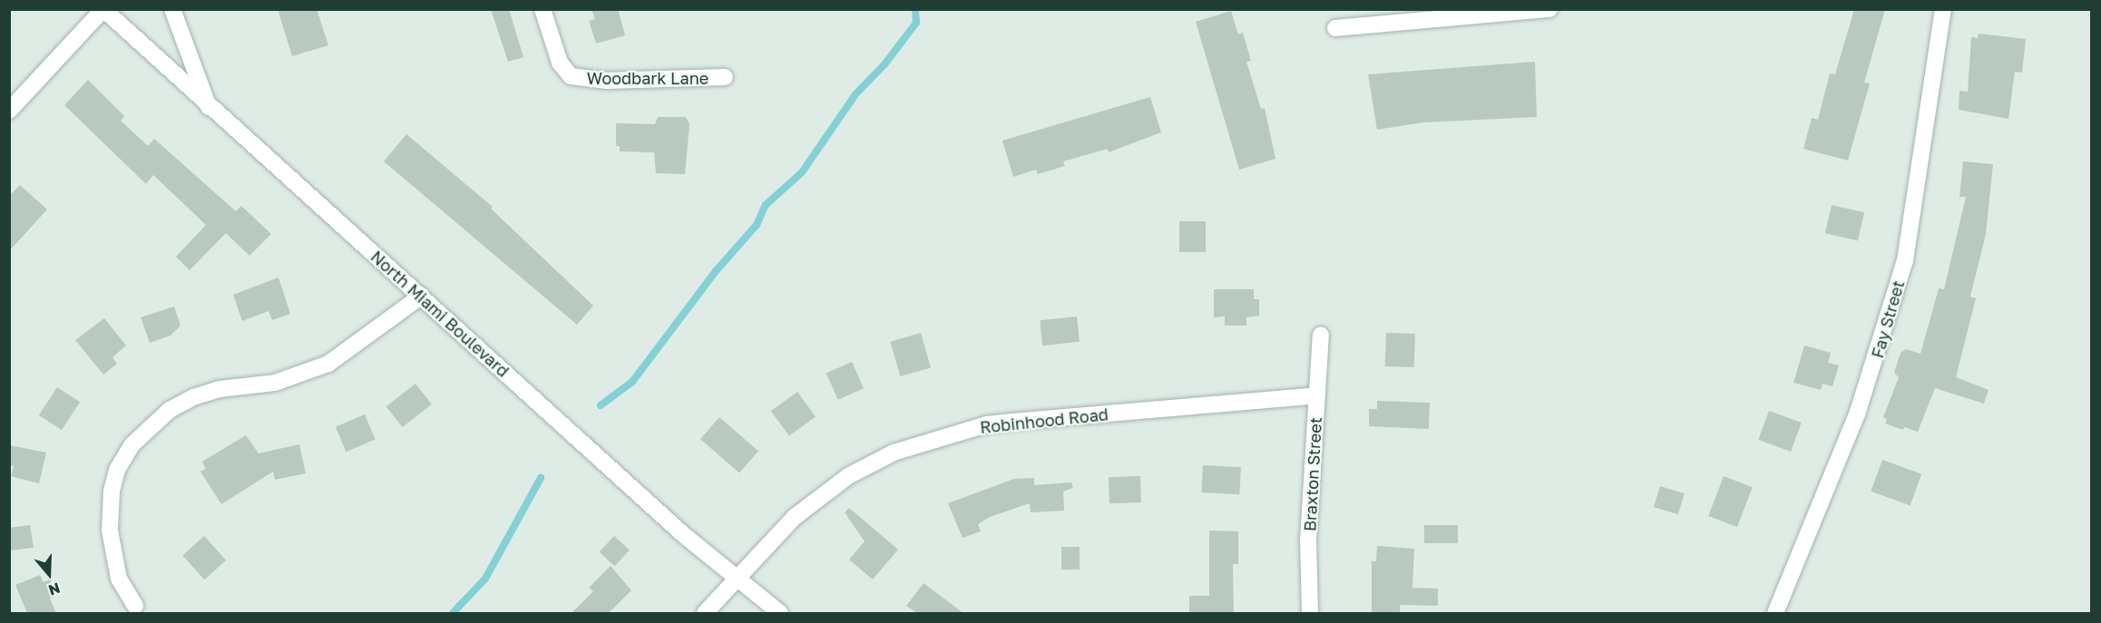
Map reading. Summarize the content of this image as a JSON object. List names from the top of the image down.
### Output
{
  "streets": {
    "street": [
      "Woodbark Lane",
      "North Miami Boulevard",
      "Fay Street",
      "Robinhood Road",
      "Braxton Street"
    ]
  },
  "crossings": [
    ["North Miami Boulevard", "Robinhood Road"],
    ["Robinhood Road", "Braxton Street"]
  ],
  "north": "bottom"
}
